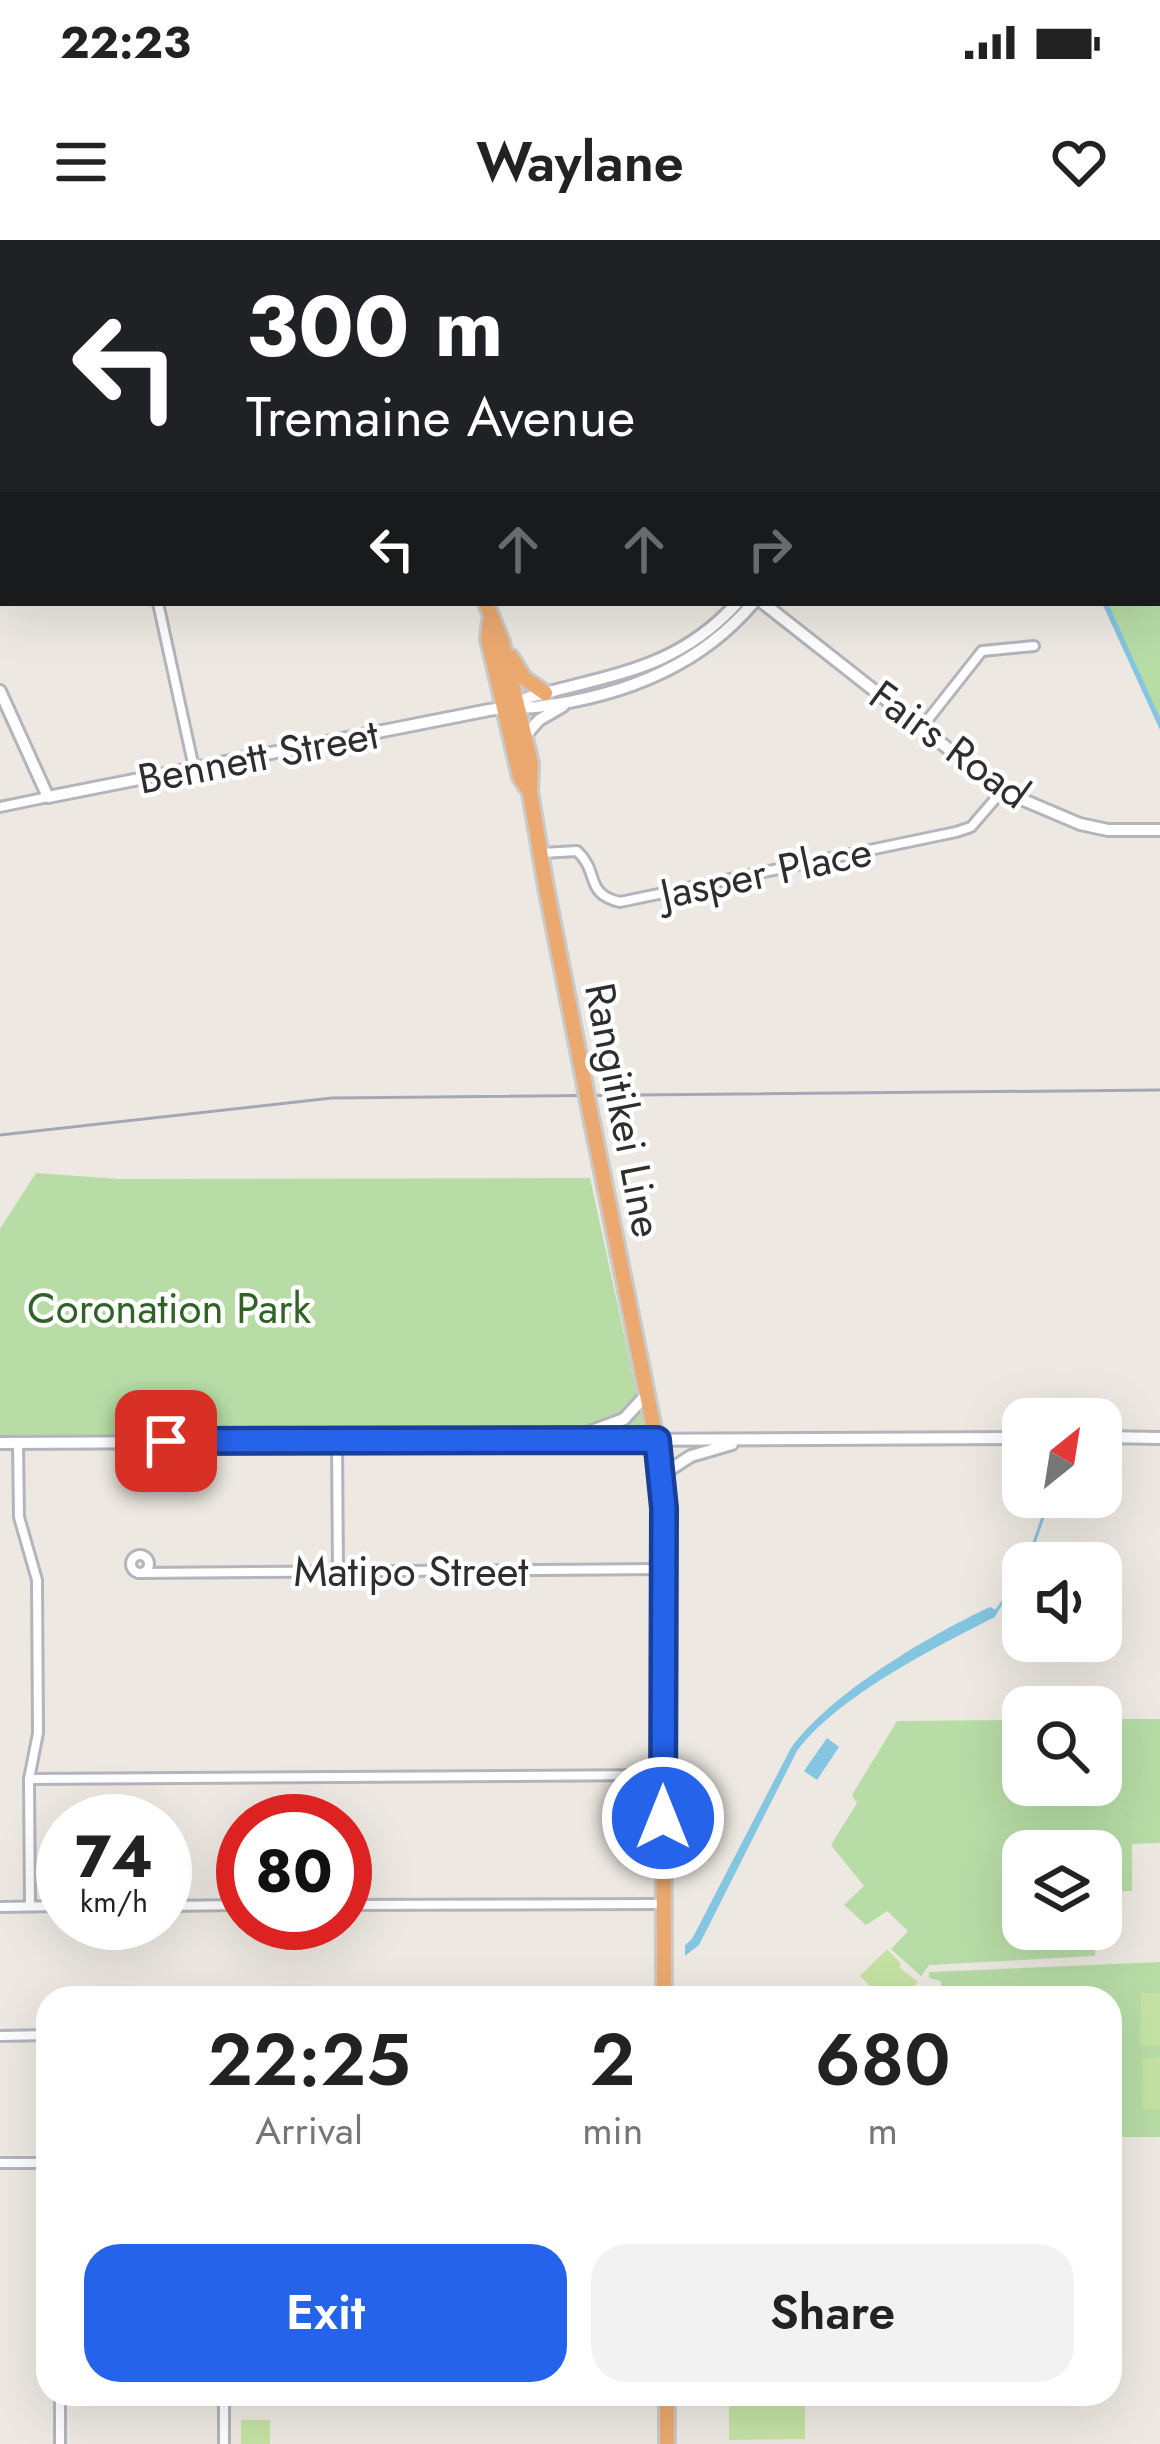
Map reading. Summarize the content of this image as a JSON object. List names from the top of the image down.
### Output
{
  "streets": {
    "highway": ["Rangitikei Line"],
    "main road": ["Fairs Road", "Bennett Street"],
    "street": ["Jasper Place", "Matipo Street"]
  },
  "crossings": [
    ["Fairs Road", "Jasper Place"],
    ["Bennett Street", "Rangitikei Line"],
    ["Jasper Place", "Rangitikei Line"],
    ["Rangitikei Line", "Matipo Street"]
  ],
  "parks": ["Coronation Park"],
  "north": "top right",
  "page": {
    "status": "22:23",
    "header": "Waylane",
    "turn": ["300 m", "Tremaine Avenue"],
    "speed": "74 km/h",
    "limit": "80",
    "eta": [
      "22:25",
      "Arrival",
      "2",
      "min",
      "680",
      "m"
    ],
    "buttons": ["Exit", "Share"]
  }
}
